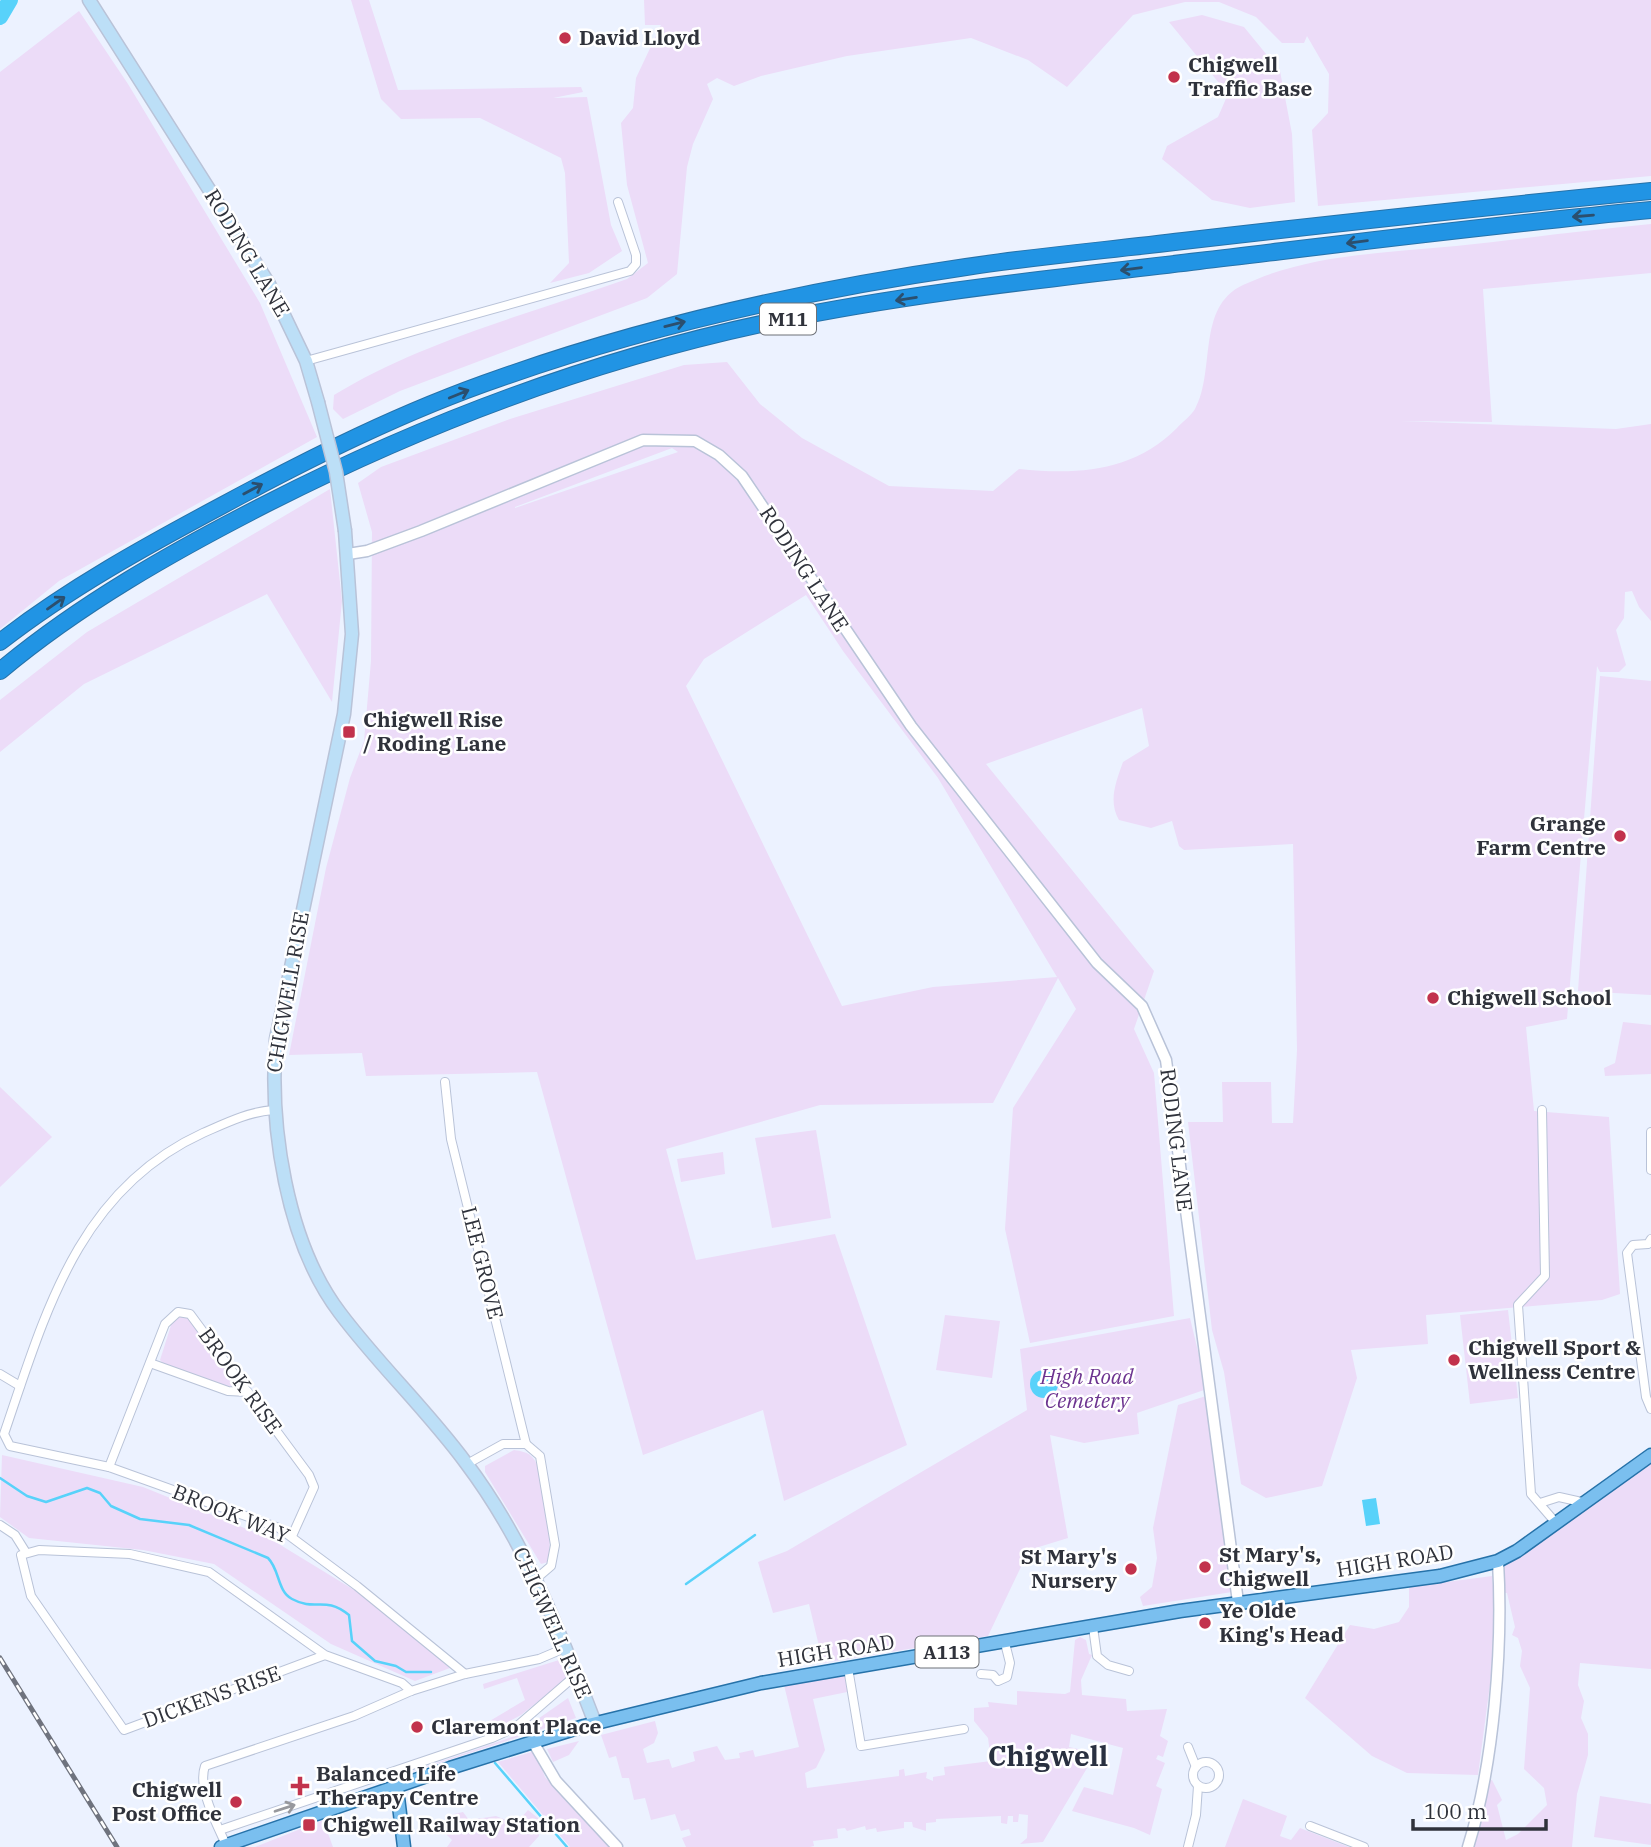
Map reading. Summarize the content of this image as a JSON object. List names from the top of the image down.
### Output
{
  "streets": {
    "highway": ["M11"],
    "main road": [
      "RODING LANE",
      "CHIGWELL RISE",
      "HIGH ROAD",
      "A113"
    ],
    "street": [
      "LEE GROVE",
      "BROOK RISE",
      "BROOK WAY",
      "DICKENS RISE"
    ]
  },
  "crossings": [
    ["RODING LANE", "CHIGWELL RISE"],
    ["RODING LANE", "HIGH ROAD"],
    ["CHIGWELL RISE", "LEE GROVE"],
    ["CHIGWELL RISE", "HIGH ROAD"],
    ["BROOK RISE", "BROOK WAY"]
  ],
  "districts": ["Chigwell"],
  "parks": ["High Road Cemetery"],
  "places": {
    "other": [
      "David Lloyd",
      "Chigwell Traffic Base",
      "Grange Farm Centre",
      "Chigwell School",
      "Chigwell Sport & Wellness Centre",
      "St Mary's, Chigwell",
      "St Mary's Nursery",
      "Ye Olde King's Head",
      "Claremont Place",
      "Chigwell Post Office"
    ],
    "transit": ["Chigwell Rise / Roding Lane", "Chigwell Railway Station"],
    "health": ["Balanced Life Therapy Centre"]
  },
  "scale_bar": "100 m"
}
